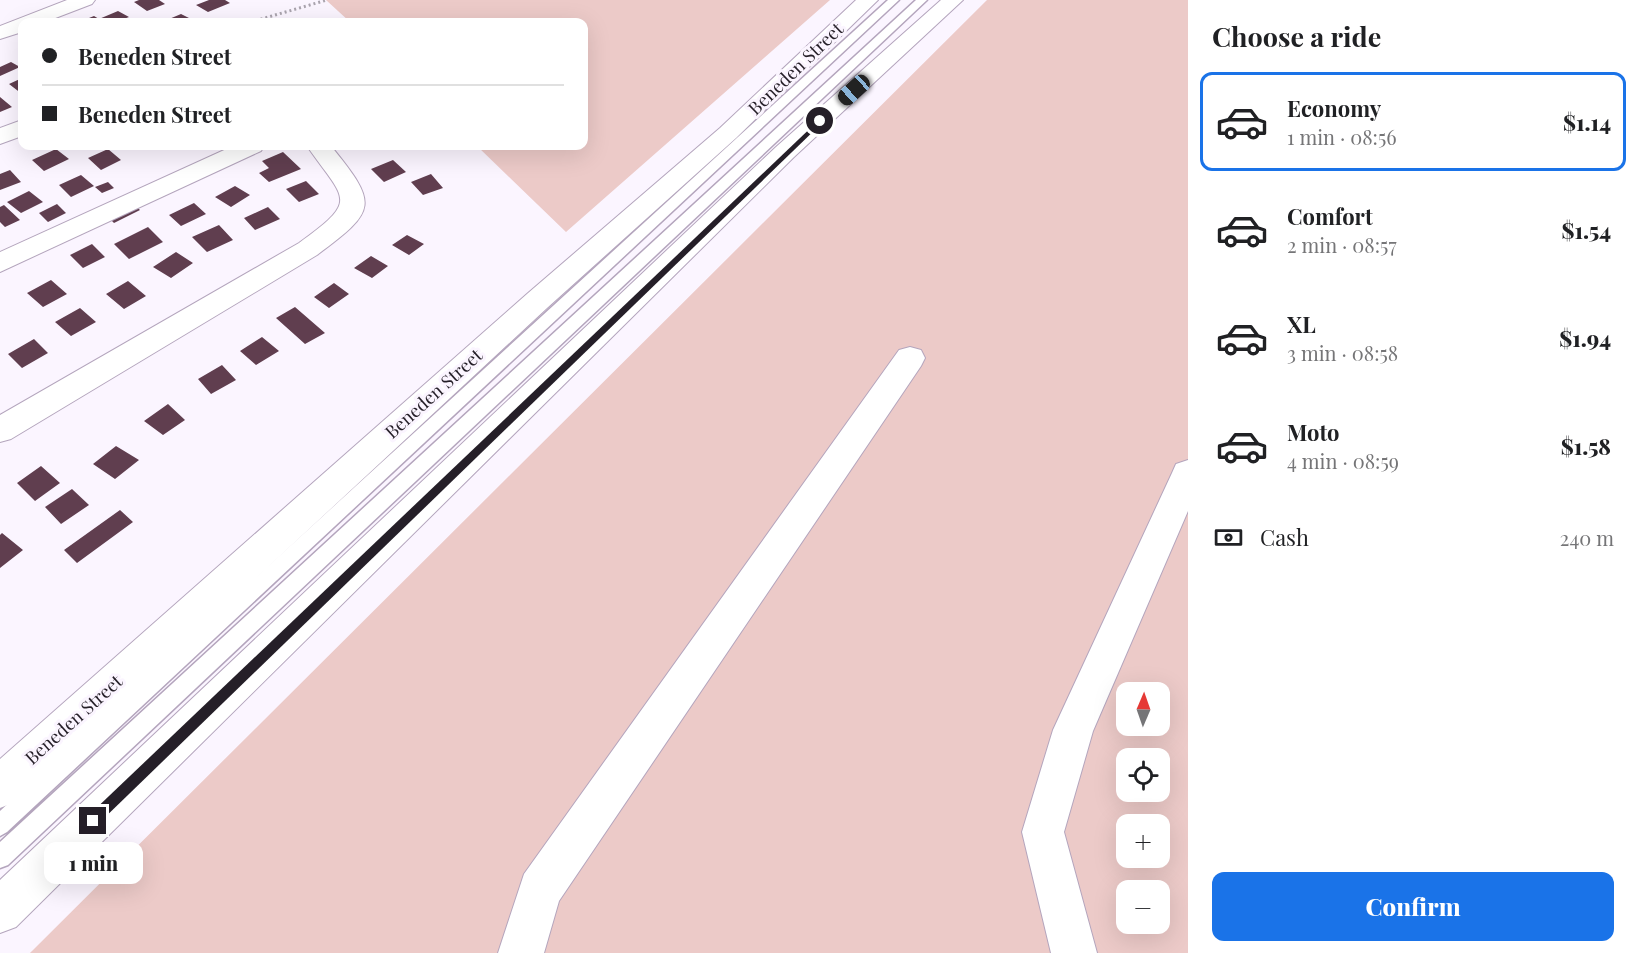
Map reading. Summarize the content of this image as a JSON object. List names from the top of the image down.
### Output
{
  "streets": {
    "main road": ["Beneden Street"]
  },
  "north": "top",
  "page": {
    "heading": "Choose a ride",
    "banner": ["Beneden Street", "Beneden Street"],
    "list": [
      {
        "name": "Economy",
        "note": "1 min · 08:56",
        "value": "$1.14"
      },
      {
        "name": "Comfort",
        "note": "2 min · 08:57",
        "value": "$1.54"
      },
      {
        "name": "XL",
        "note": "3 min · 08:58",
        "value": "$1.94"
      },
      {
        "name": "Moto",
        "note": "4 min · 08:59",
        "value": "$1.58"
      }
    ],
    "pay": ["Cash", "240 m"],
    "map_buttons": ["+", "−"],
    "bubble": "1 min",
    "buttons": "Confirm"
  }
}
